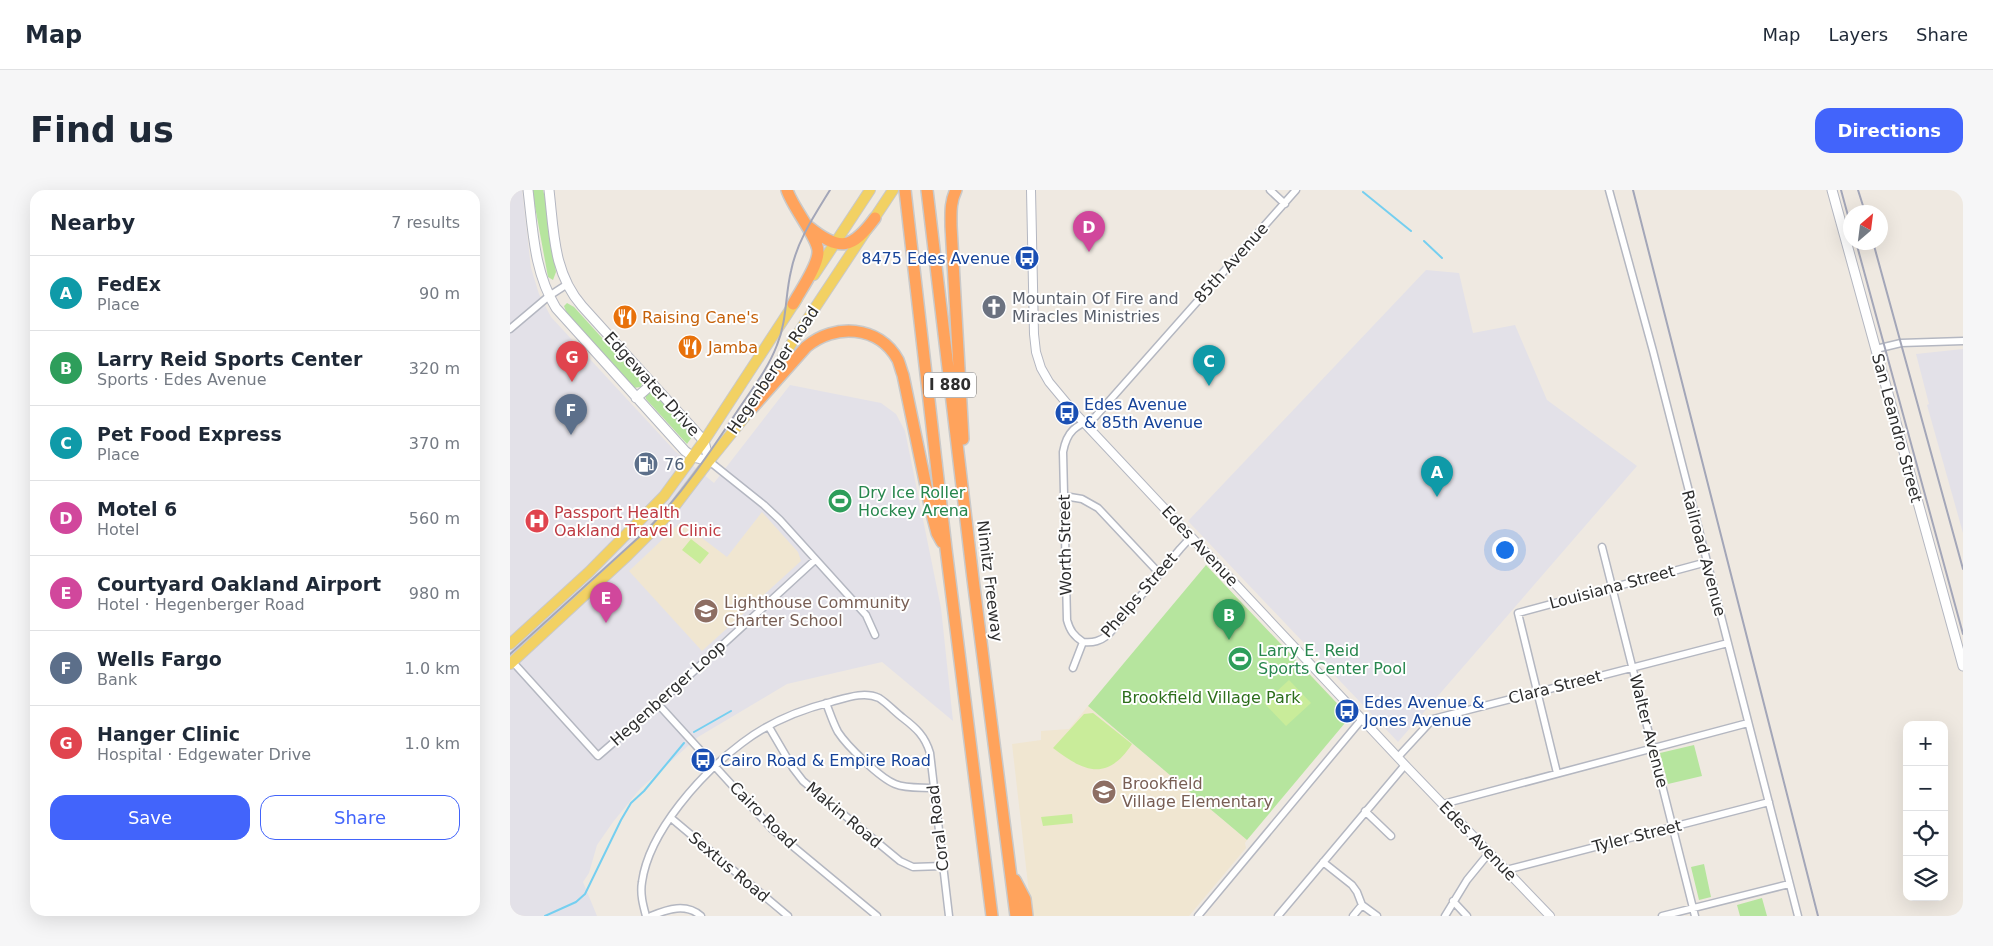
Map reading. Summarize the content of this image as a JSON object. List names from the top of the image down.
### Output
{
  "streets": {
    "highway": ["I 880", "Nimitz Freeway"],
    "main road": ["Hegenberger Road", "Edgewater Drive", "San Leandro Street"],
    "street": [
      "85th Avenue",
      "Worth Street",
      "Edes Avenue",
      "Railroad Avenue",
      "Louisiana Street",
      "Phelps Street",
      "Clara Street",
      "Hegenberger Loop",
      "Walter Avenue",
      "Cairo Road",
      "Makin Road",
      "Coral Road",
      "Tyler Street",
      "Sextus Road"
    ]
  },
  "crossings": [
    ["85th Avenue", "Worth Street"],
    ["85th Avenue", "Edes Avenue"],
    ["Hegenberger Road", "Edgewater Drive"],
    ["Hegenberger Road", "Hegenberger Loop"],
    ["Worth Street", "Edes Avenue"],
    ["Worth Street", "Phelps Street"],
    ["Edes Avenue", "Phelps Street"],
    ["Edes Avenue", "Clara Street"],
    ["Edes Avenue", "Tyler Street"],
    ["Railroad Avenue", "Louisiana Street"],
    ["Railroad Avenue", "Clara Street"],
    ["Railroad Avenue", "Tyler Street"],
    ["Louisiana Street", "Clara Street"],
    ["Louisiana Street", "Walter Avenue"],
    ["Clara Street", "Walter Avenue"],
    ["Hegenberger Loop", "Cairo Road"],
    ["Walter Avenue", "Tyler Street"],
    ["Makin Road", "Coral Road"]
  ],
  "parks": ["Brookfield Village Park"],
  "places": {
    "bus stop": [
      "8475 Edes Avenue",
      "Edes Avenue & 85th Avenue",
      "Edes Avenue & Jones Avenue",
      "Cairo Road & Empire Road"
    ],
    "church": ["Mountain Of Fire and Miracles Ministries"],
    "restaurant": ["Raising Cane's", "Jamba"],
    "fuel station": ["76"],
    "sports": ["Dry Ice Roller Hockey Arena", "Larry E. Reid Sports Center Pool"],
    "hospital": ["Passport Health Oakland Travel Clinic"],
    "school or university": ["Lighthouse Community Charter School", "Brookfield Village Elementary"]
  },
  "north": "top right",
  "page": {
    "header": "Map",
    "nav": ["Map", "Layers", "Share"],
    "buttons": [
      "Directions",
      ["Save", "Share"]
    ],
    "title": "Find us",
    "heading": ["Nearby", "7 results"],
    "pins": [
      "D",
      "G",
      "C",
      "F",
      "A",
      "E",
      "B"
    ],
    "list": [
      {
        "mark": "A",
        "name": "FedEx",
        "note": "Place",
        "value": "90 m"
      },
      {
        "mark": "B",
        "name": "Larry Reid Sports Center",
        "note": "Sports · Edes Avenue",
        "value": "320 m"
      },
      {
        "mark": "C",
        "name": "Pet Food Express",
        "note": "Place",
        "value": "370 m"
      },
      {
        "mark": "D",
        "name": "Motel 6",
        "note": "Hotel",
        "value": "560 m"
      },
      {
        "mark": "E",
        "name": "Courtyard Oakland Airport",
        "note": "Hotel · Hegenberger Road",
        "value": "980 m"
      },
      {
        "mark": "F",
        "name": "Wells Fargo",
        "note": "Bank",
        "value": "1.0 km"
      },
      {
        "mark": "G",
        "name": "Hanger Clinic",
        "note": "Hospital · Edgewater Drive",
        "value": "1.0 km"
      }
    ],
    "map_buttons": ["+", "−"]
  }
}
